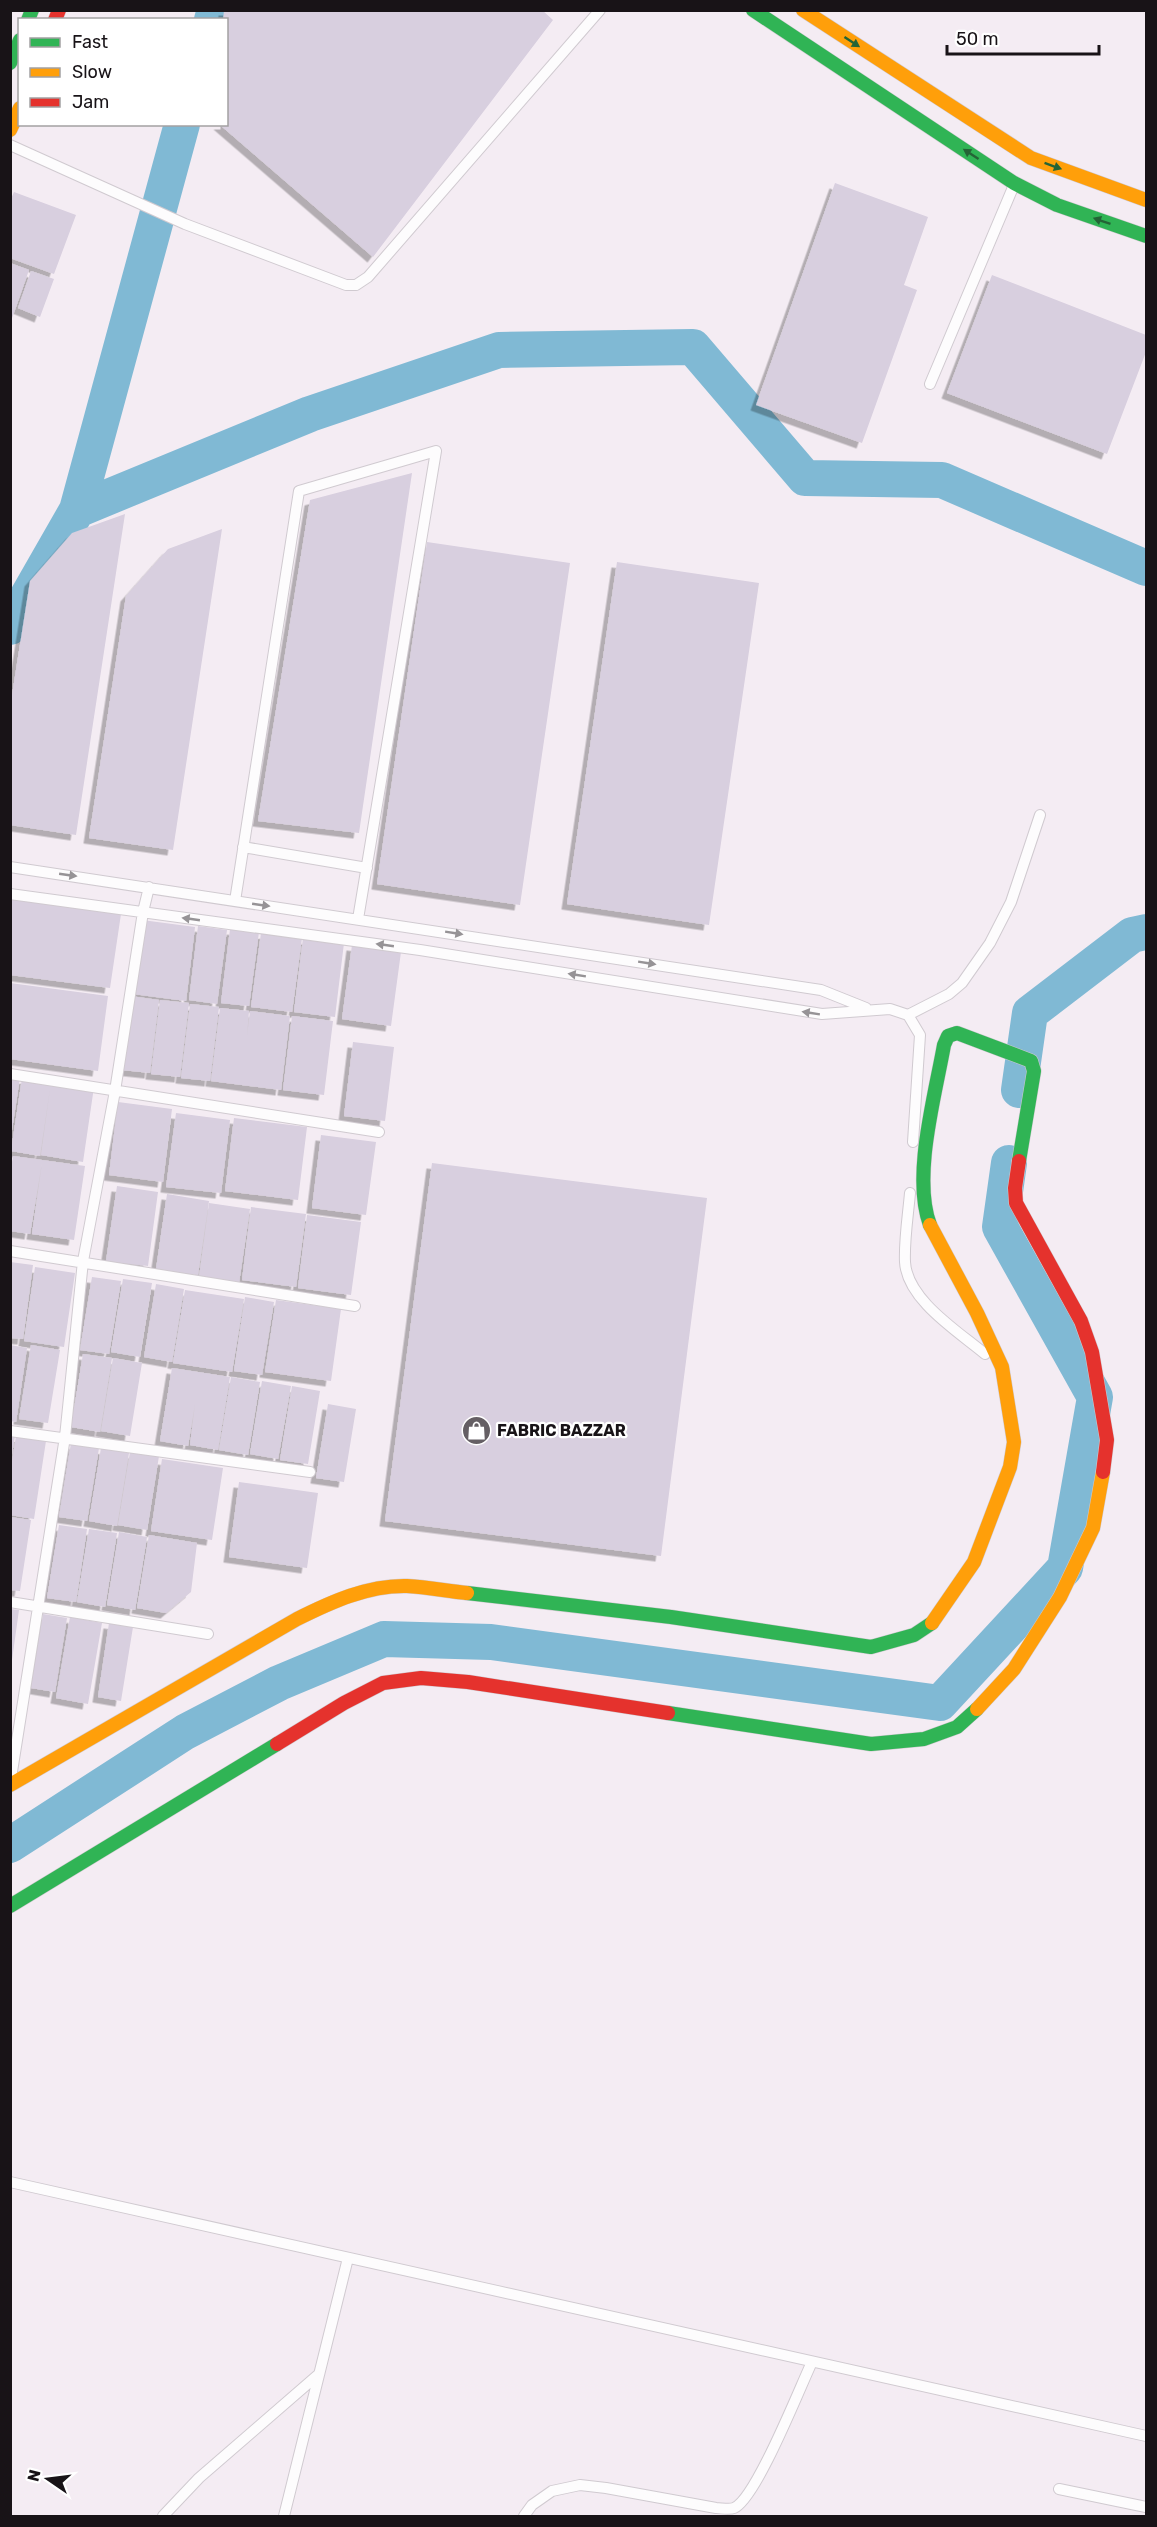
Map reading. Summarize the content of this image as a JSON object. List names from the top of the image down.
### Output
{
  "places": {
    "shop": ["FABRIC BAZZAR"]
  },
  "legend": ["Fast", "Slow", "Jam"],
  "scale_bar": "50 m",
  "north": "left"
}
